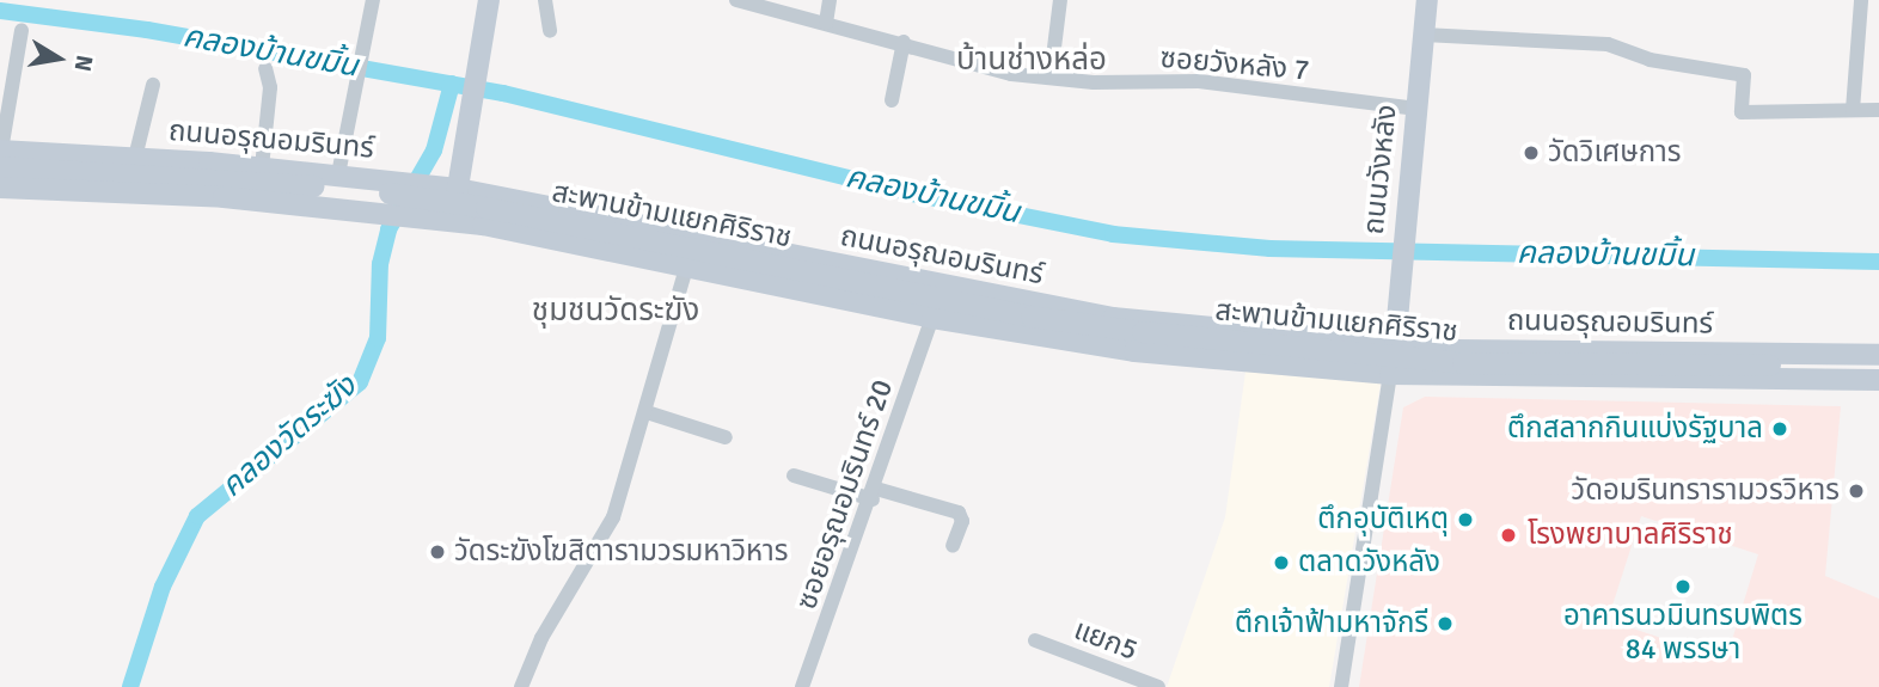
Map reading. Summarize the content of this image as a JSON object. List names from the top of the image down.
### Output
{
  "streets": {
    "main road": ["ถนนอรุณอมรินทร์", "ถนนวังหลัง", "สะพานข้ามแยกศิริราช"],
    "street": ["ซอยวังหลัง 7", "ซอยอรุณอมรินทร์ 20", "แยก5"]
  },
  "crossings": [
    ["ซอยวังหลัง 7", "ถนนวังหลัง"],
    ["ถนนอรุณอมรินทร์", "ถนนวังหลัง"],
    ["ถนนอรุณอมรินทร์", "สะพานข้ามแยกศิริราช"],
    ["ถนนอรุณอมรินทร์", "ซอยอรุณอมรินทร์ 20"]
  ],
  "districts": ["บ้านช่างหล่อ", "ชุมชนวัดระฆัง"],
  "water": ["คลองบ้านขมิ้น", "คลองวัดระฆัง"],
  "places": [
    "วัดวิเศษการ",
    "ตึกสลากกินแบ่งรัฐบาล",
    "วัดอมรินทรารามวรวิหาร",
    "ตึกอุบัติเหตุ",
    "โรงพยาบาลศิริราช",
    "วัดระฆังโฆสิตารามวรมหาวิหาร",
    "ตลาดวังหลัง",
    "อาคารนวมินทรบพิตร 84 พรรษา",
    "ตึกเจ้าฟ้ามหาจักรี"
  ],
  "north": "right"
}
